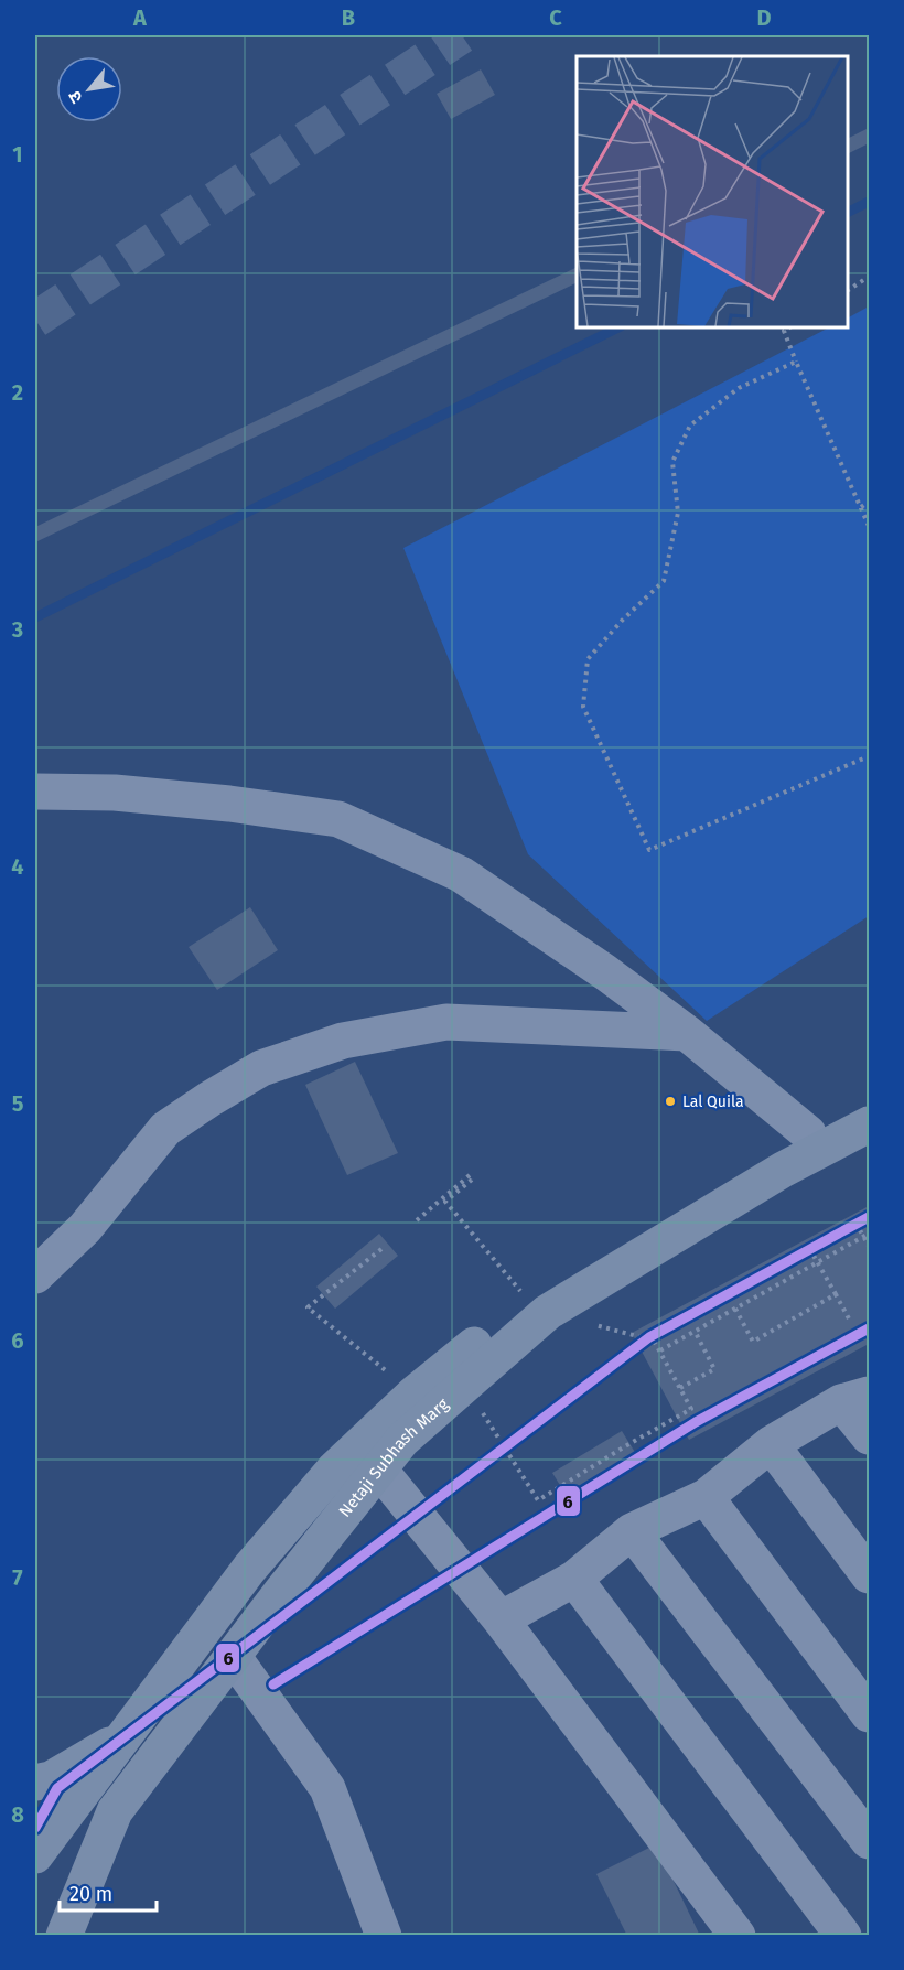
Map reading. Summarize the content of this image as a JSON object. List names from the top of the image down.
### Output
{
  "streets": {
    "main road": ["Netaji Subhash Marg"]
  },
  "places": ["Lal Quila"],
  "lines": ["transit line 6"],
  "scale_bar": "20 m",
  "north": "bottom left",
  "grid": {
    "columns": [
      "A",
      "B",
      "C",
      "D"
    ],
    "rows": [
      "1",
      "2",
      "3",
      "4",
      "5",
      "6",
      "7",
      "8"
    ]
  }
}
